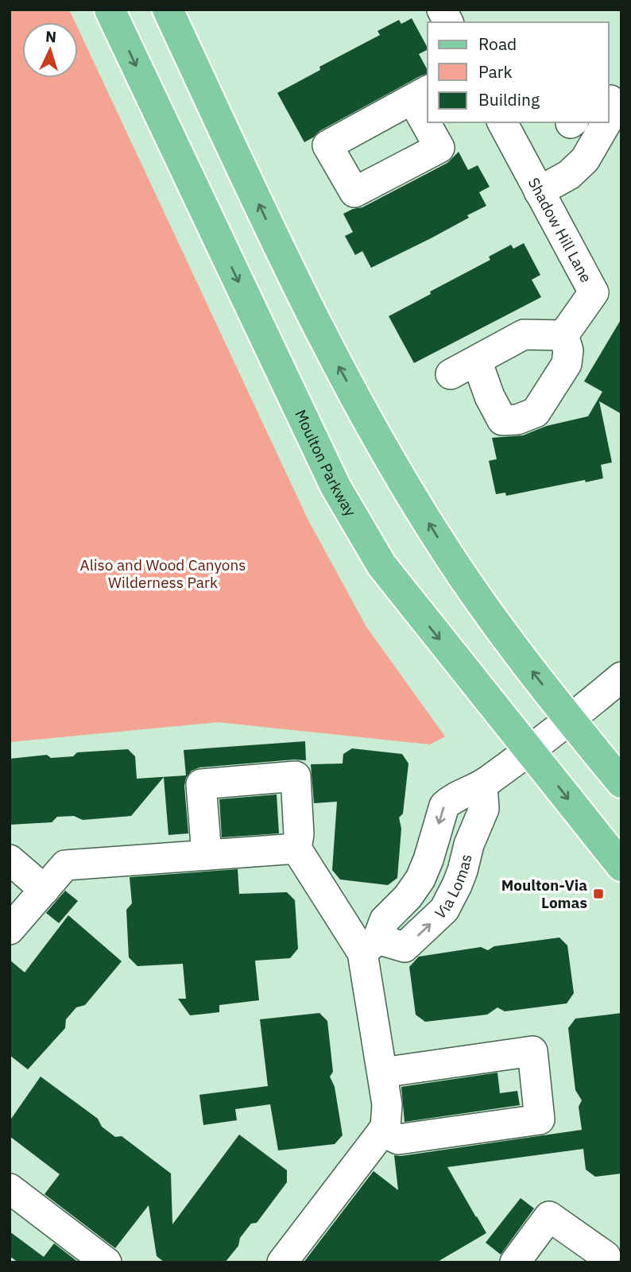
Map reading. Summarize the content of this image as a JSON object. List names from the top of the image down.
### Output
{
  "streets": {
    "main road": ["Moulton Parkway"],
    "street": ["Shadow Hill Lane", "Via Lomas"]
  },
  "crossings": [
    ["Moulton Parkway", "Via Lomas"]
  ],
  "parks": ["Aliso and Wood Canyons Wilderness Park"],
  "places": {
    "transit": ["Moulton-Via Lomas"]
  },
  "legend": ["Road", "Park", "Building"],
  "north": "top"
}
